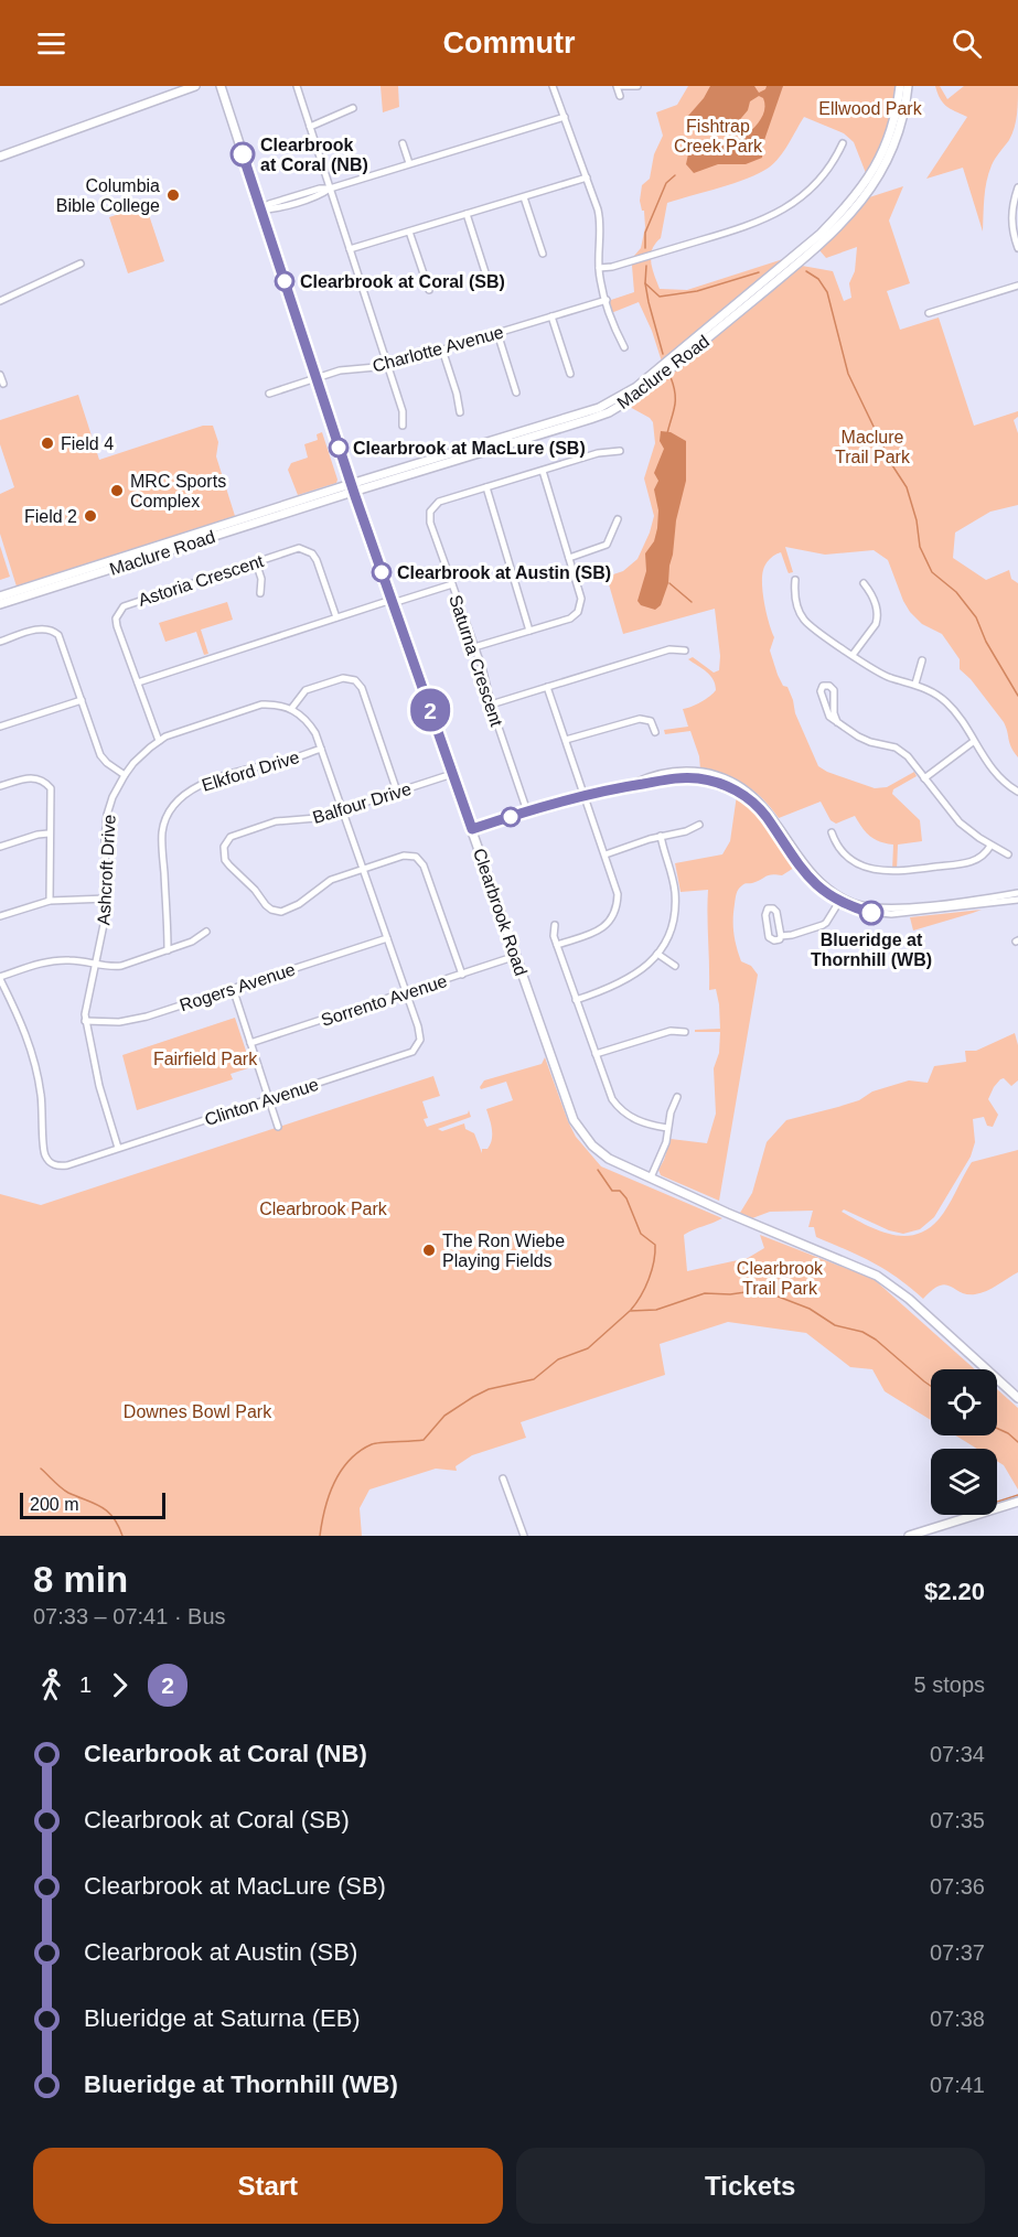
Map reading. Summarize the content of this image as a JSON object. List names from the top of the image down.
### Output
{
  "streets": {
    "main road": ["Maclure Road", "Clearbrook Road"],
    "street": [
      "Charlotte Avenue",
      "Astoria Crescent",
      "Saturna Crescent",
      "Elkford Drive",
      "Balfour Drive",
      "Ashcroft Drive",
      "Rogers Avenue",
      "Sorrento Avenue",
      "Clinton Avenue"
    ]
  },
  "crossings": [
    ["Charlotte Avenue", "Clearbrook Road"],
    ["Maclure Road", "Clearbrook Road"],
    ["Astoria Crescent", "Ashcroft Drive"],
    ["Balfour Drive", "Clearbrook Road"],
    ["Balfour Drive", "Clinton Avenue"],
    ["Ashcroft Drive", "Rogers Avenue"],
    ["Ashcroft Drive", "Clinton Avenue"],
    ["Clearbrook Road", "Sorrento Avenue"],
    ["Rogers Avenue", "Clinton Avenue"],
    ["Sorrento Avenue", "Clinton Avenue"]
  ],
  "parks": [
    "Ellwood Park",
    "Fishtrap Creek Park",
    "Maclure Trail Park",
    "Fairfield Park",
    "Clearbrook Park",
    "Clearbrook Trail Park",
    "Downes Bowl Park"
  ],
  "places": [
    "Clearbrook at Coral (NB)",
    "Columbia Bible College",
    "Clearbrook at Coral (SB)",
    "Field 4",
    "Clearbrook at MacLure (SB)",
    "MRC Sports Complex",
    "Field 2",
    "Clearbrook at Austin (SB)",
    "Blueridge at Thornhill (WB)",
    "The Ron Wiebe Playing Fields"
  ],
  "lines": ["bus line 2"],
  "scale_bar": "200 m",
  "page": {
    "header": "Commutr",
    "on_map": "2",
    "scale": "200 m",
    "heading": ["8 min", "07:33 – 07:41 · Bus", "$2.20"],
    "legs": ["1", "2", "5 stops"],
    "list": [
      {
        "name": "Clearbrook at Coral (NB)",
        "value": "07:34"
      },
      {
        "name": "Clearbrook at Coral (SB)",
        "value": "07:35"
      },
      {
        "name": "Clearbrook at MacLure (SB)",
        "value": "07:36"
      },
      {
        "name": "Clearbrook at Austin (SB)",
        "value": "07:37"
      },
      {
        "name": "Blueridge at Saturna (EB)",
        "value": "07:38"
      },
      {
        "name": "Blueridge at Thornhill (WB)",
        "value": "07:41"
      }
    ],
    "buttons": ["Start", "Tickets"]
  }
}
